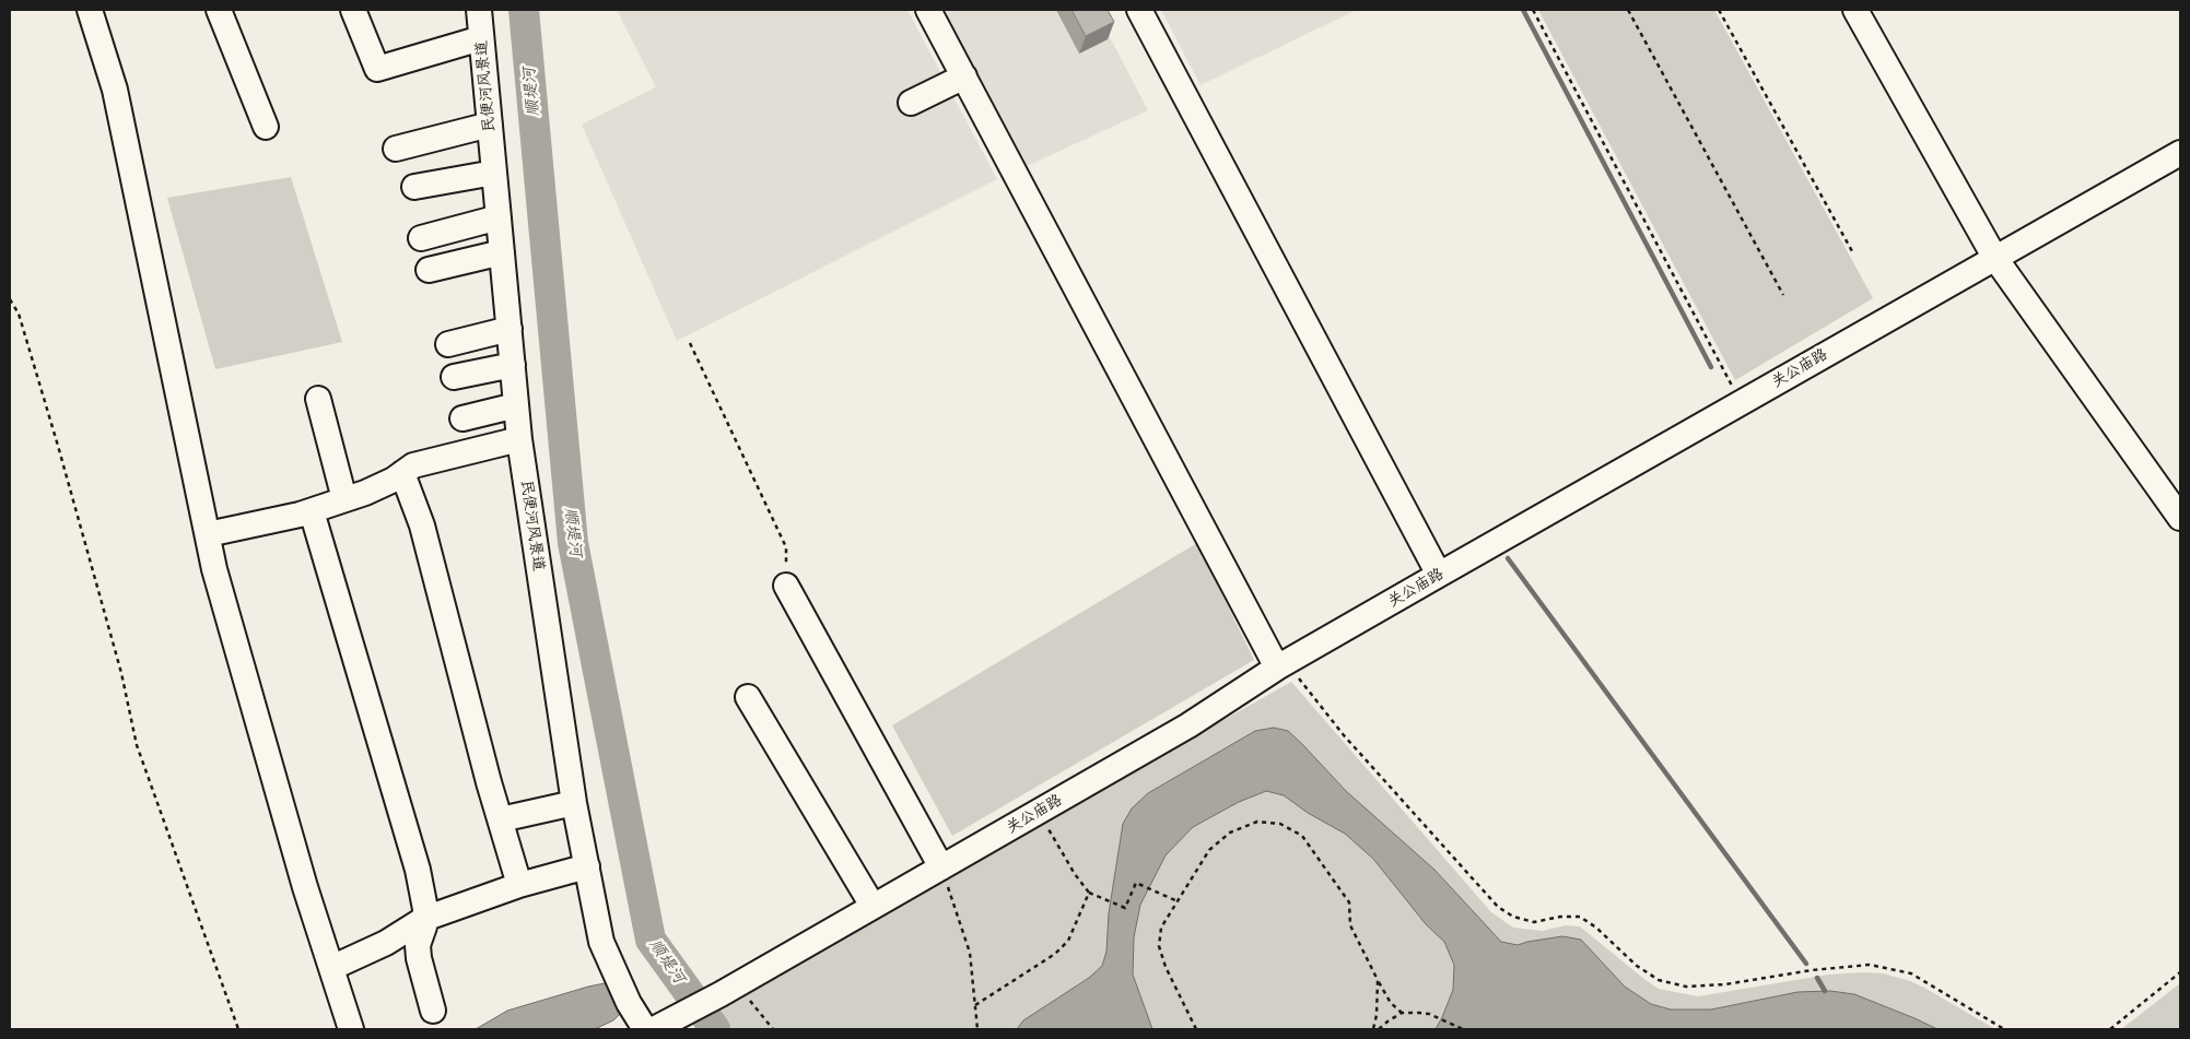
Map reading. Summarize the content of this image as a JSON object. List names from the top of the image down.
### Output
{
  "streets": {
    "street": ["民便河风景道", "关公庙路"]
  },
  "crossings": [
    ["民便河风景道", "关公庙路"]
  ],
  "water": ["顺堤河"]
}
